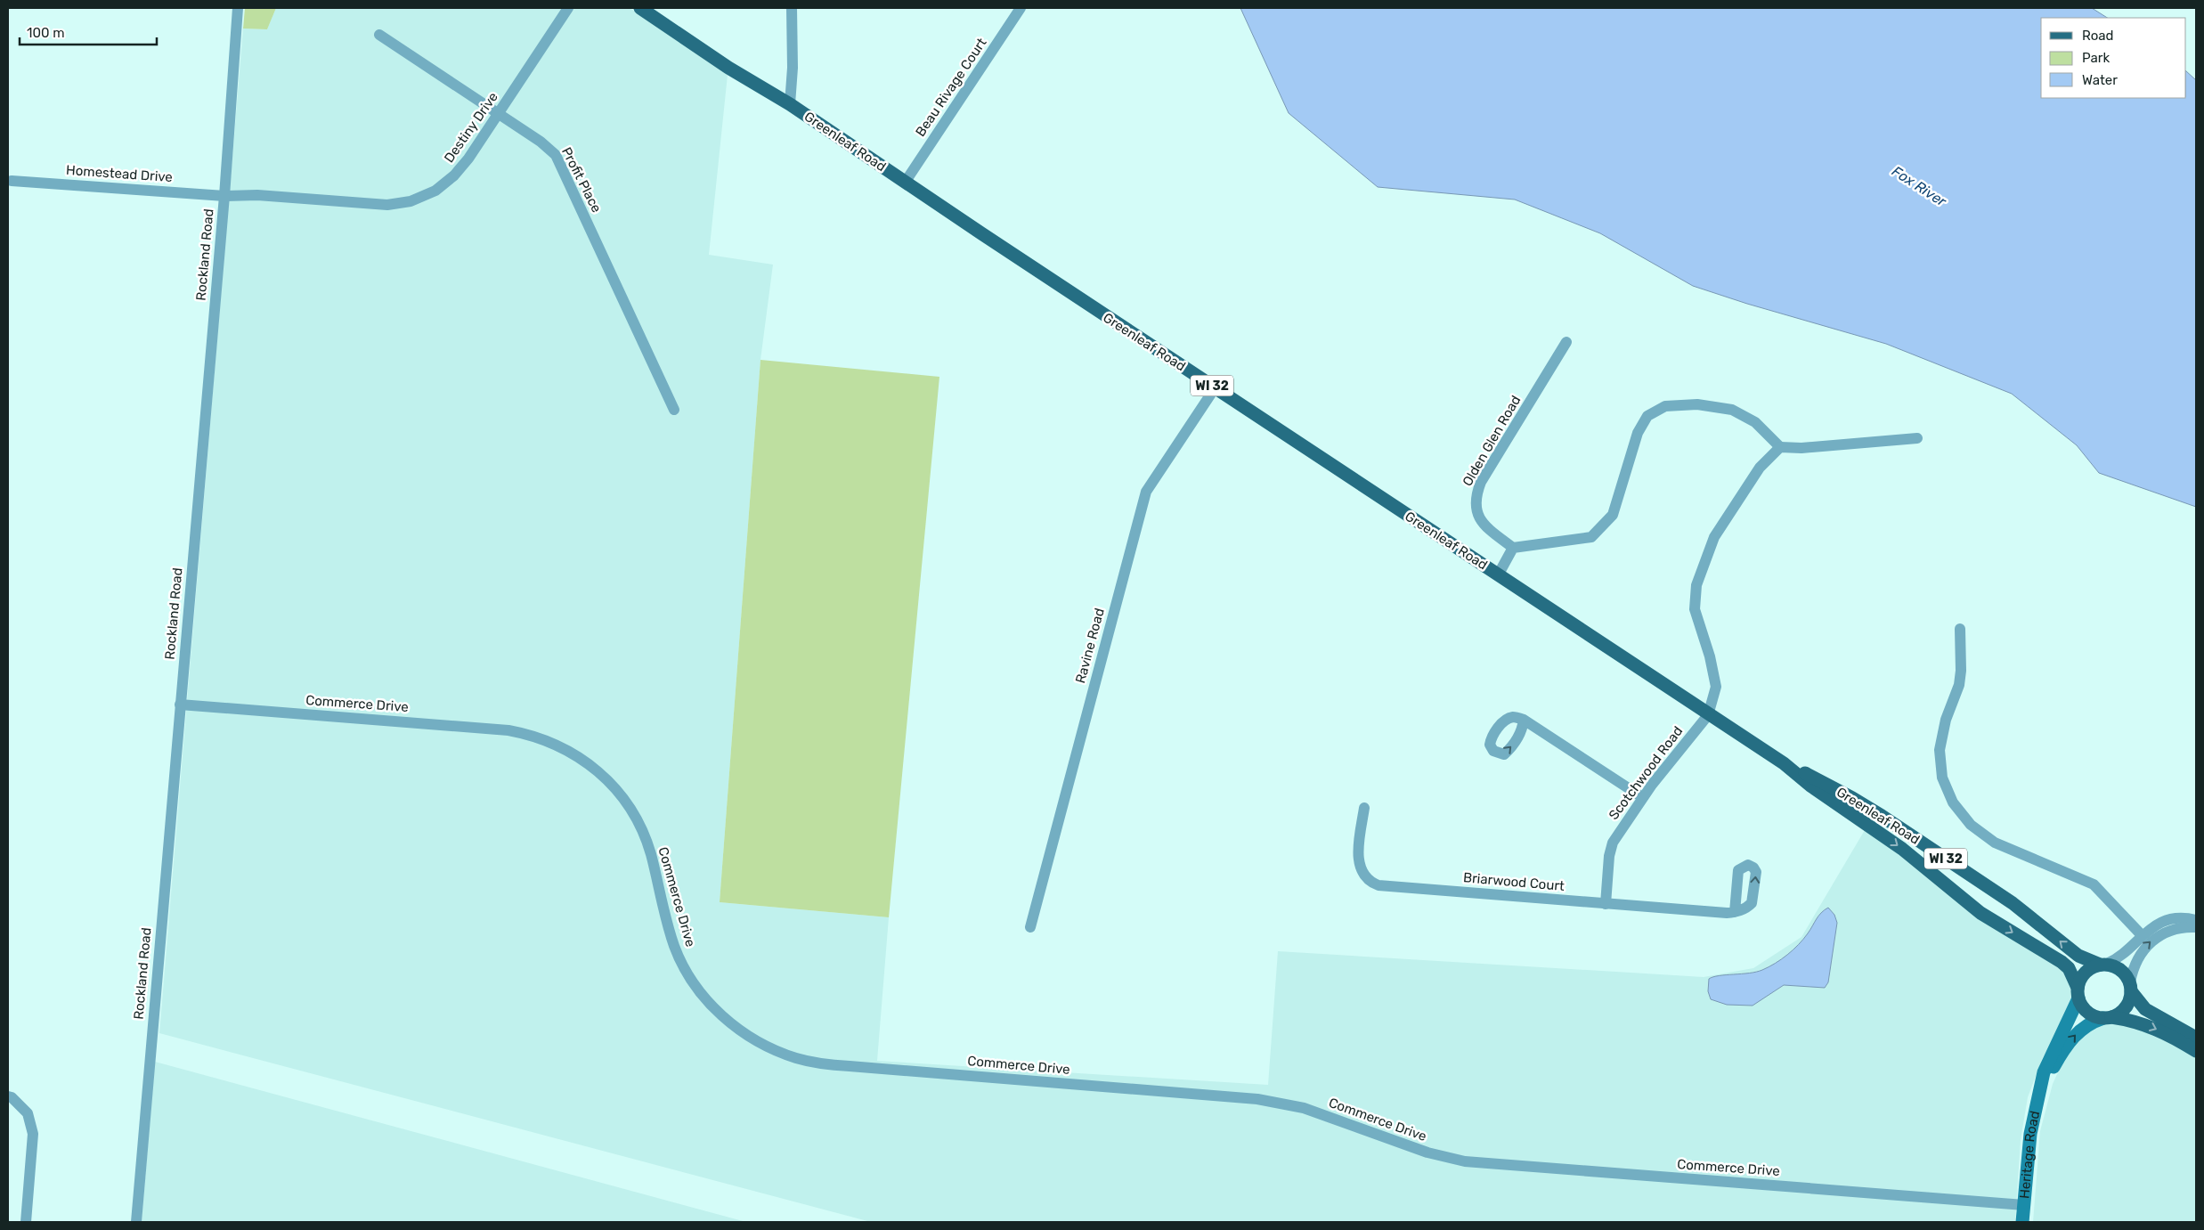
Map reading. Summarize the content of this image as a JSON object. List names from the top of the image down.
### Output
{
  "streets": {
    "main road": ["Greenleaf Road", "WI 32", "Heritage Road"],
    "street": [
      "Beau Rivage Court",
      "Destiny Drive",
      "Homestead Drive",
      "Profit Place",
      "Rockland Road",
      "Olden Glen Road",
      "Ravine Road",
      "Commerce Drive",
      "Scotchwood Road",
      "Briarwood Court"
    ]
  },
  "crossings": [
    ["Beau Rivage Court", "Greenleaf Road"],
    ["Destiny Drive", "Homestead Drive"],
    ["Destiny Drive", "Profit Place"],
    ["Destiny Drive", "Rockland Road"],
    ["Greenleaf Road", "WI 32"],
    ["Greenleaf Road", "Ravine Road"],
    ["Greenleaf Road", "Scotchwood Road"],
    ["Greenleaf Road", "Heritage Road"],
    ["Homestead Drive", "Rockland Road"],
    ["Rockland Road", "Commerce Drive"],
    ["WI 32", "Heritage Road"],
    ["Commerce Drive", "Heritage Road"],
    ["Scotchwood Road", "Briarwood Court"]
  ],
  "water": ["Fox River"],
  "legend": ["Road", "Park", "Water"],
  "scale_bar": "100 m"
}
